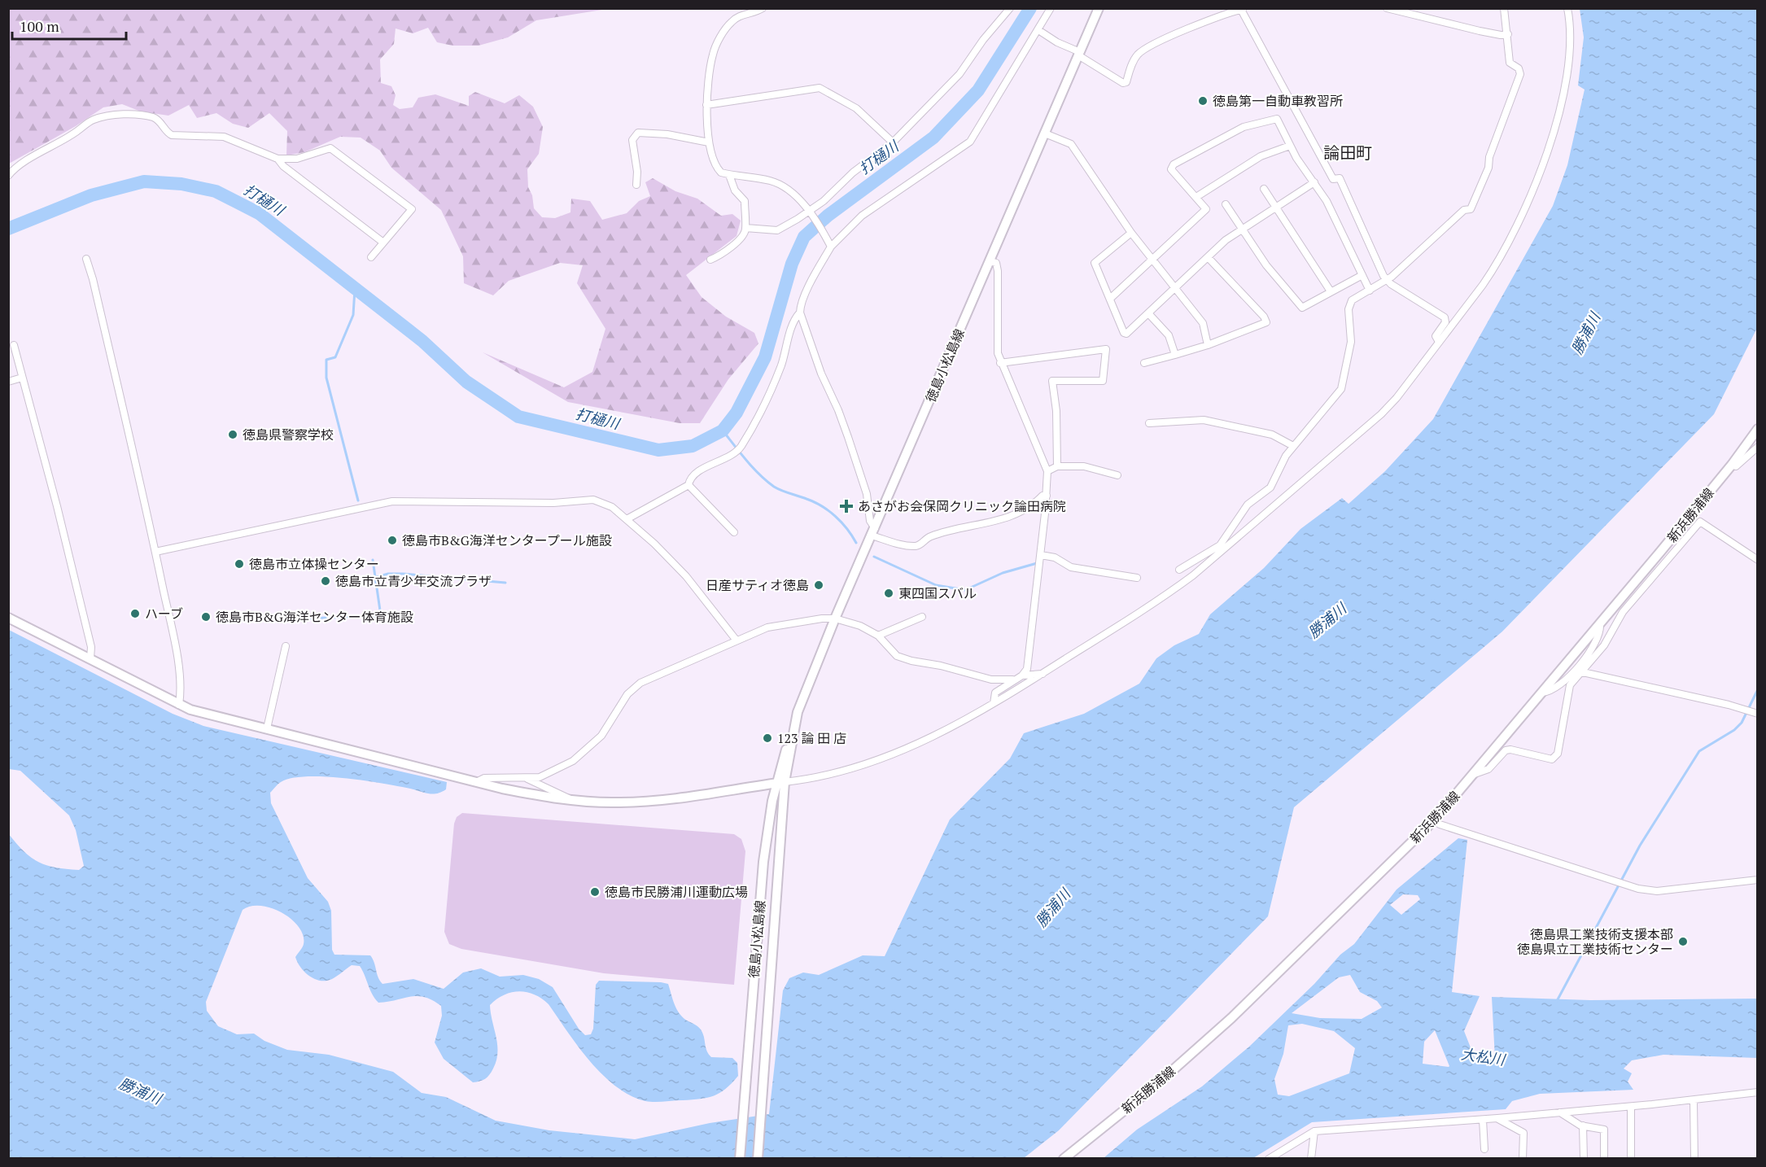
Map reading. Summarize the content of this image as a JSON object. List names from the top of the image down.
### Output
{
  "streets": {
    "main road": ["徳島小松島線", "新浜勝浦線"]
  },
  "districts": ["論田町"],
  "water": ["打樋川", "勝浦川", "大松川"],
  "places": {
    "other": [
      "徳島第一自動車教習所",
      "徳島県警察学校",
      "徳島市B&G海洋センタープール施設",
      "徳島市立体操センター",
      "徳島市立青少年交流プラザ",
      "日産サティオ徳島",
      "東四国スバル",
      "ハーブ",
      "徳島市B&G海洋センター体育施設",
      "123 論 田 店",
      "徳島市民勝浦川運動広場",
      "徳島県工業技術支援本部 徳島県立工業技術センター"
    ],
    "health": ["あさがお会保岡クリニック論田病院"]
  },
  "scale_bar": "100 m"
}
